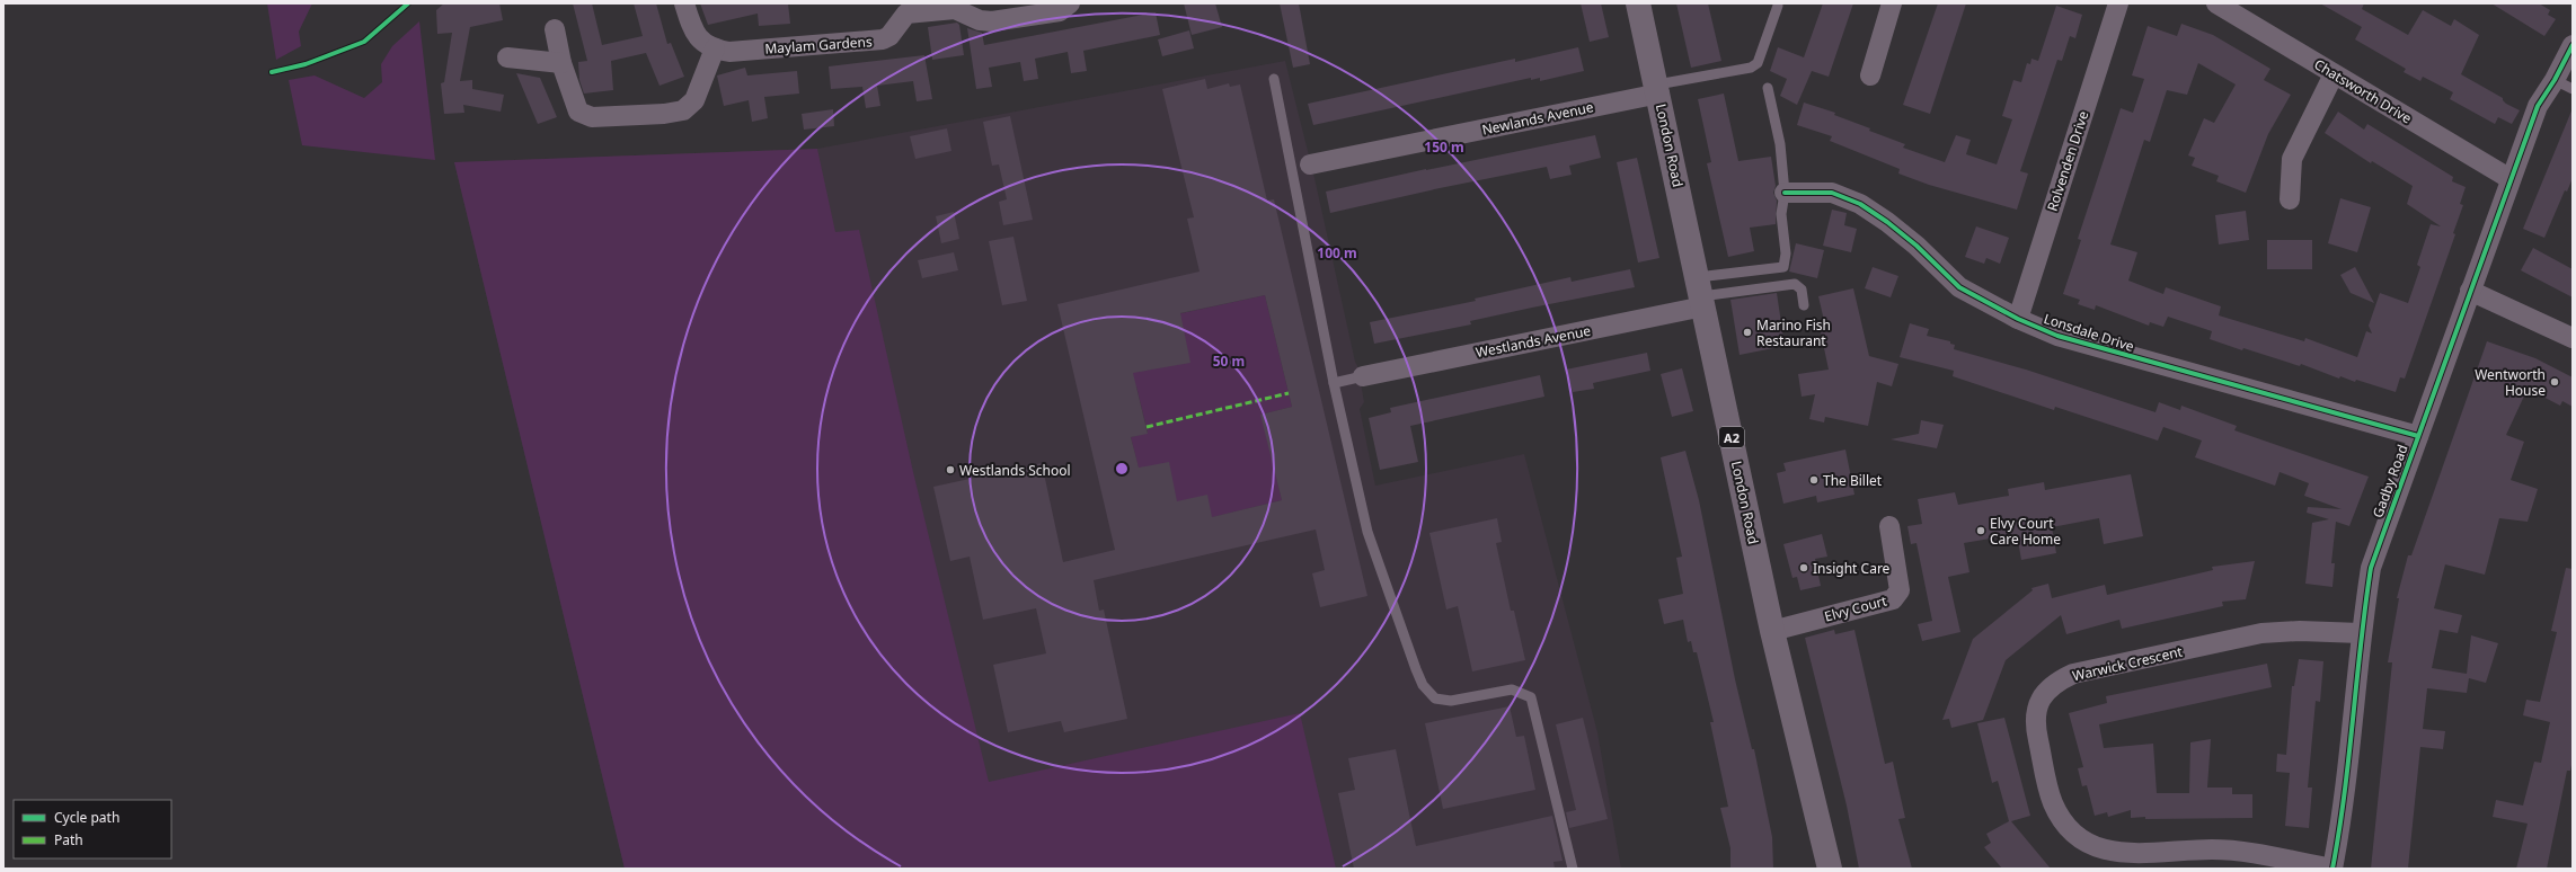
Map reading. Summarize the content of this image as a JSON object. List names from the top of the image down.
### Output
{
  "streets": {
    "main road": ["London Road", "A2"],
    "street": [
      "Maylam Gardens",
      "Chatsworth Drive",
      "Newlands Avenue",
      "Rolvenden Drive",
      "Lonsdale Drive",
      "Westlands Avenue",
      "Gadby Road",
      "Elvy Court",
      "Warwick Crescent"
    ]
  },
  "crossings": [
    ["Chatsworth Drive", "Gadby Road"],
    ["Newlands Avenue", "London Road"],
    ["London Road", "Westlands Avenue"],
    ["London Road", "Elvy Court"],
    ["Rolvenden Drive", "Lonsdale Drive"],
    ["Lonsdale Drive", "Gadby Road"],
    ["Gadby Road", "Warwick Crescent"]
  ],
  "places": [
    "Marino Fish Restaurant",
    "Wentworth House",
    "Westlands School",
    "The Billet",
    "Elvy Court Care Home",
    "Insight Care"
  ],
  "legend": ["Cycle path", "Path"],
  "rings": ["150 m", "100 m", "50 m"]
}
